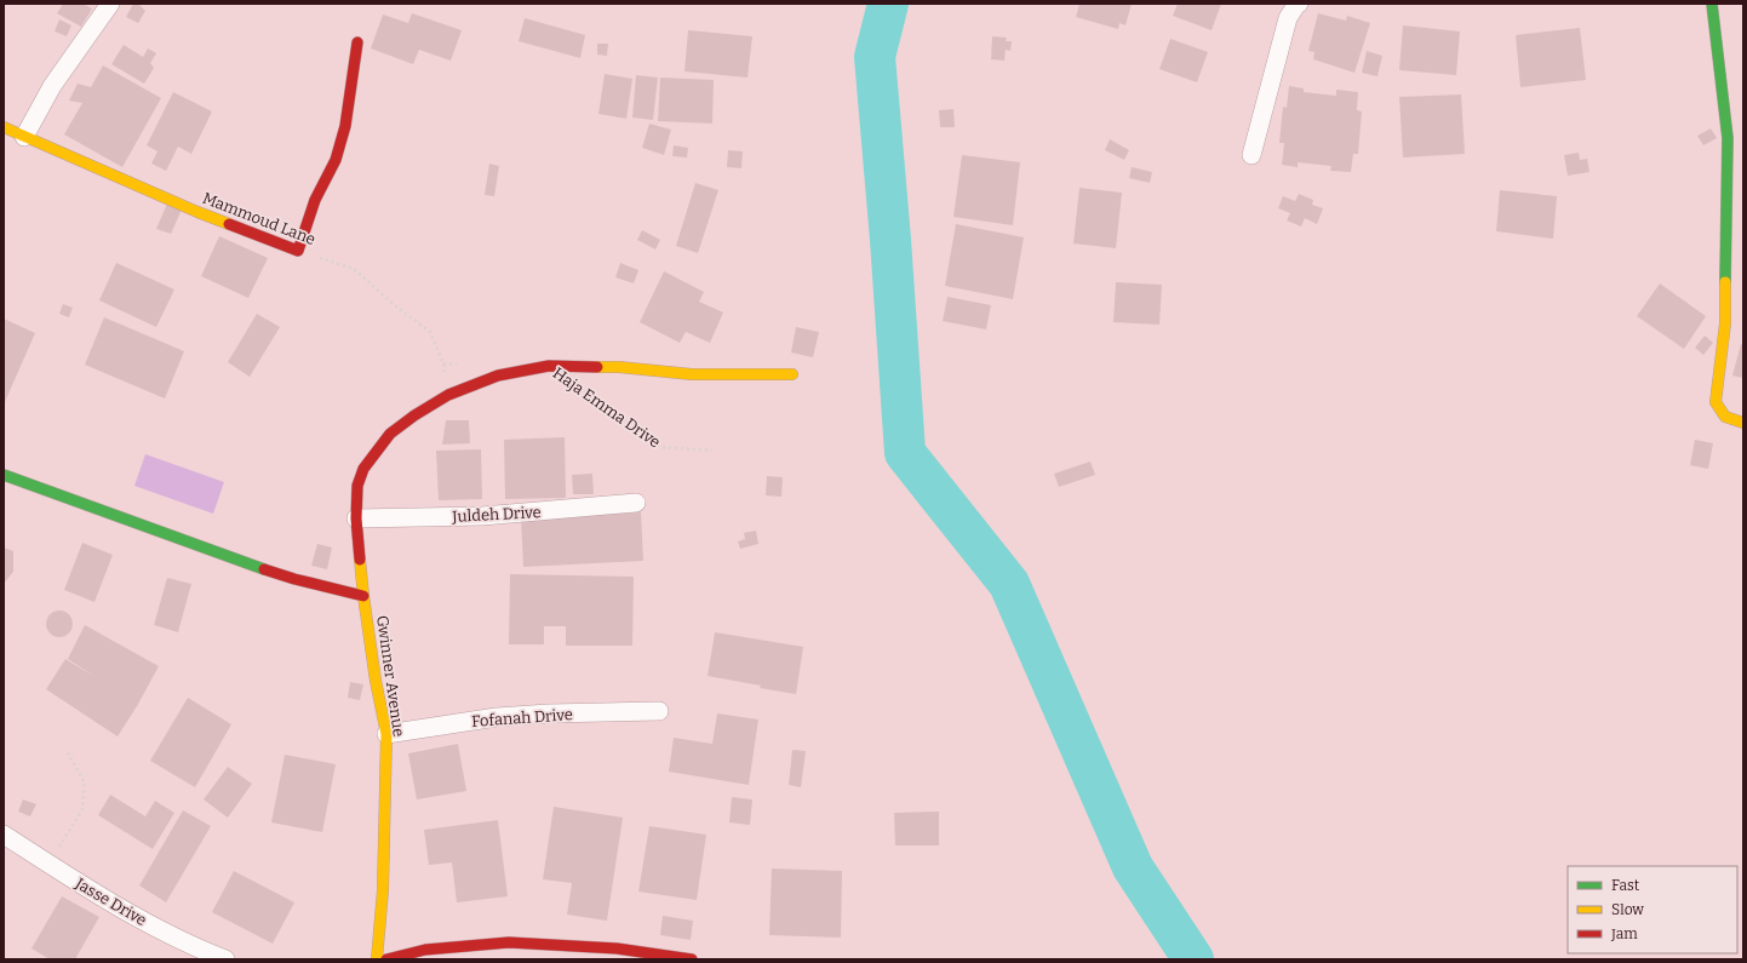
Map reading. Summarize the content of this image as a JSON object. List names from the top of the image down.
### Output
{
  "streets": {
    "street": [
      "Mammoud Lane",
      "Juldeh Drive",
      "Gwinner Avenue",
      "Fofanah Drive",
      "Jasse Drive"
    ],
    "path": ["Haja Emma Drive"]
  },
  "crossings": [
    ["Mammoud Lane", "Gwinner Avenue"],
    ["Juldeh Drive", "Gwinner Avenue"],
    ["Gwinner Avenue", "Fofanah Drive"]
  ],
  "legend": ["Fast", "Slow", "Jam"]
}
